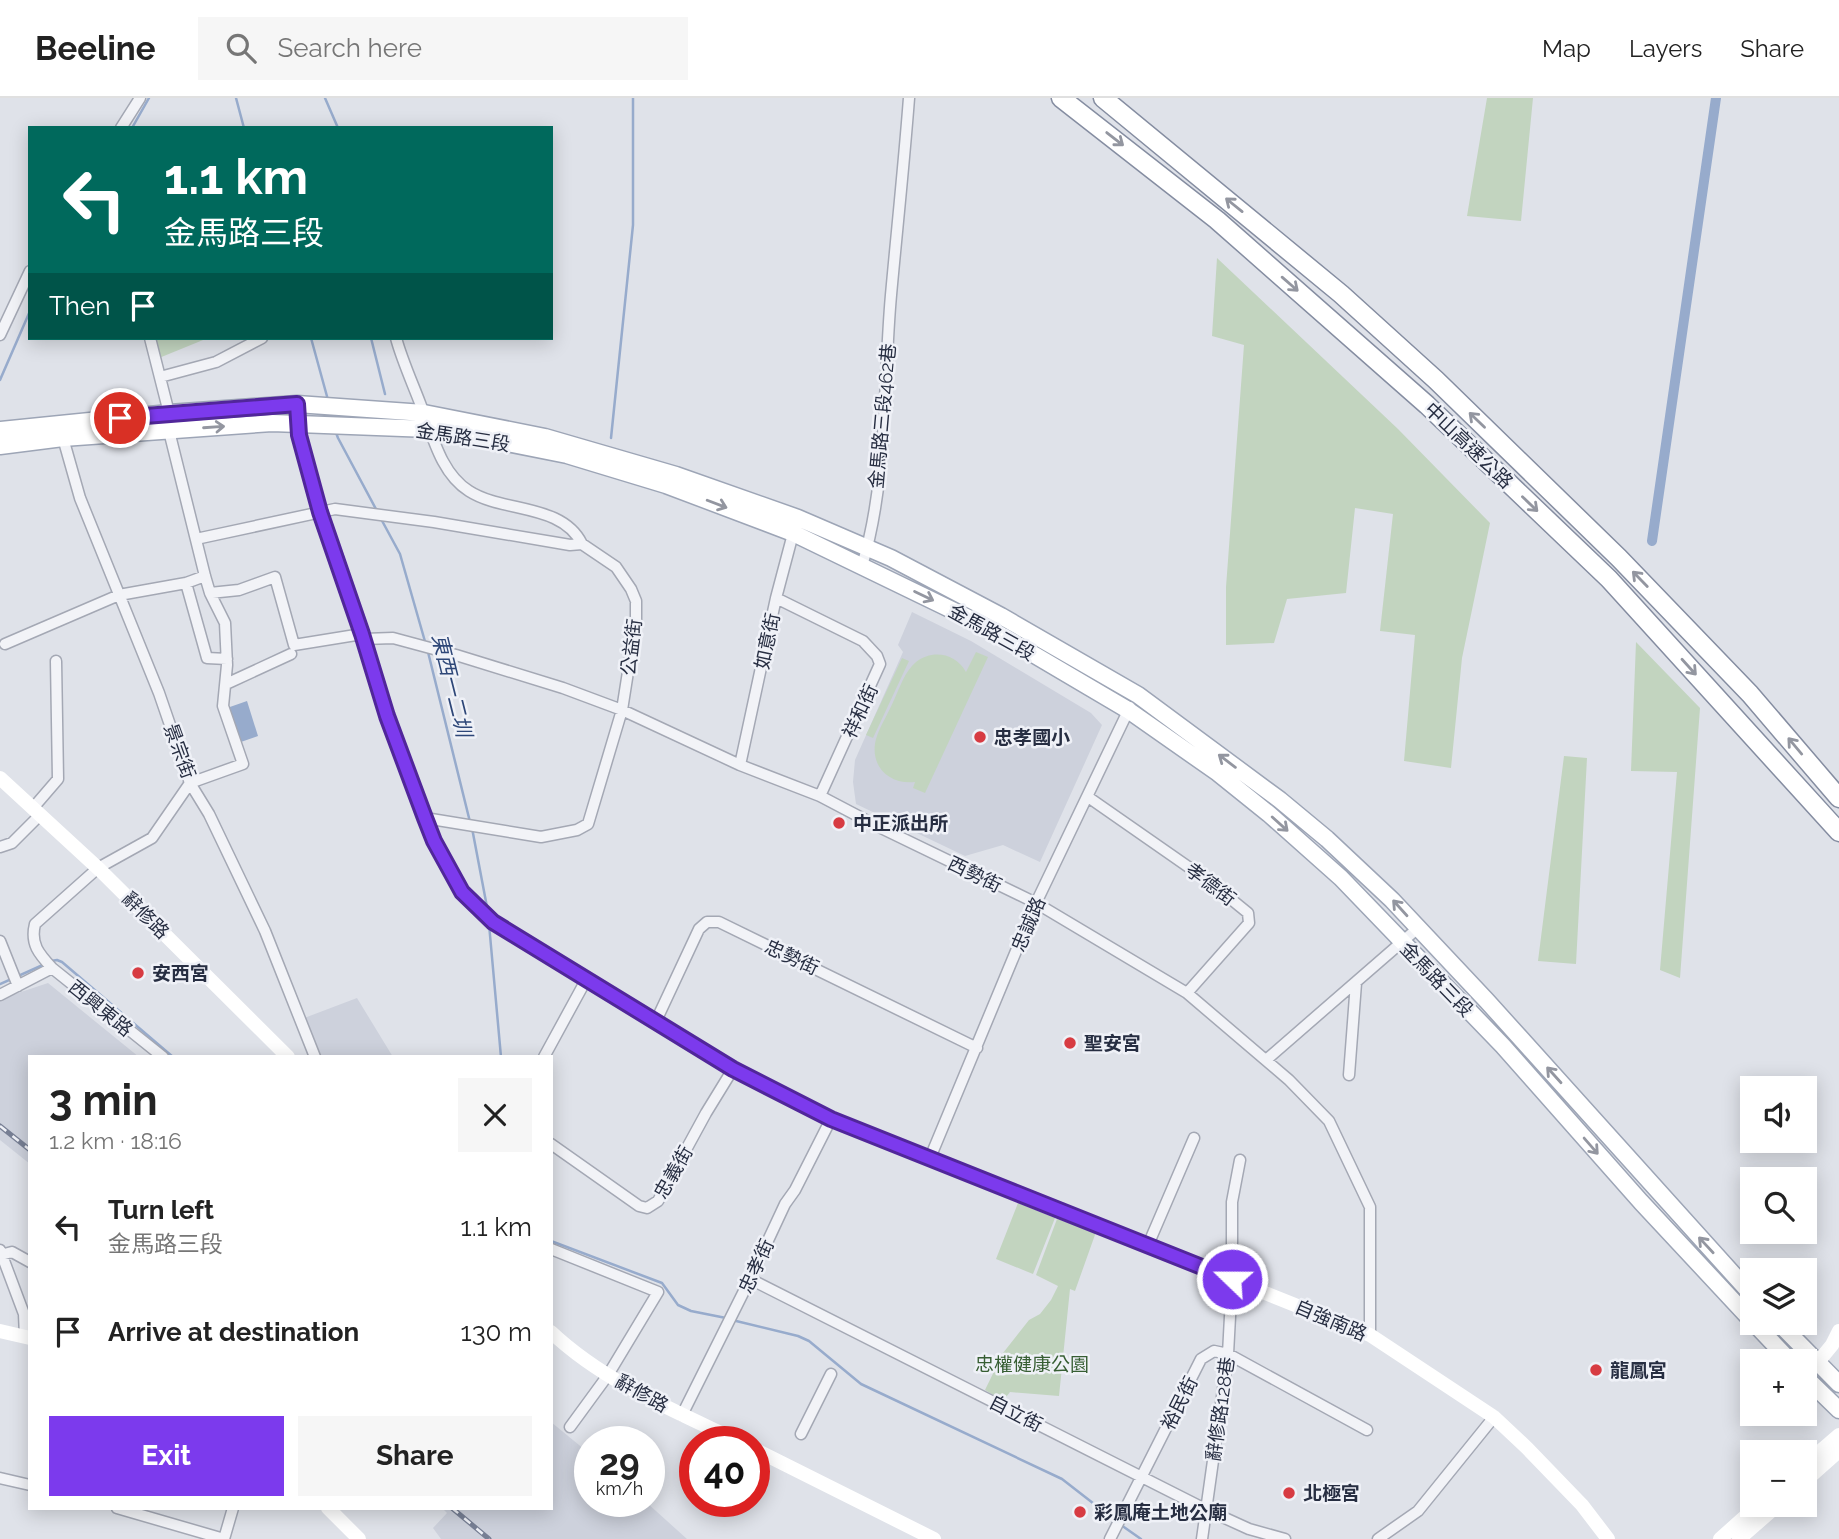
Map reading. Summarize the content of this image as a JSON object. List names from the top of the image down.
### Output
{
  "streets": {
    "highway": ["中山高速公路"],
    "main road": ["金馬路三段"],
    "street": [
      "金馬路三段462巷",
      "如意街",
      "公益街",
      "祥和街",
      "景宗街",
      "西勢街",
      "孝德街",
      "辭修路",
      "忠誠路",
      "忠勢街",
      "西興東路",
      "忠義街",
      "忠孝街",
      "自強南路",
      "裕民街",
      "辭修路128巷",
      "自立街"
    ]
  },
  "crossings": [
    ["金馬路三段462巷", "金馬路三段"],
    ["金馬路三段", "如意街"],
    ["金馬路三段", "公益街"],
    ["金馬路三段", "景宗街"],
    ["金馬路三段", "忠誠路"],
    ["金馬路三段", "自強南路"],
    ["如意街", "祥和街"],
    ["如意街", "西勢街"],
    ["公益街", "西勢街"],
    ["公益街", "自強南路"],
    ["祥和街", "西勢街"],
    ["西勢街", "孝德街"],
    ["西勢街", "忠誠路"],
    ["西勢街", "自強南路"],
    ["孝德街", "忠誠路"],
    ["辭修路", "忠孝街"],
    ["忠誠路", "忠勢街"],
    ["忠誠路", "自強南路"],
    ["忠勢街", "自強南路"],
    ["忠義街", "自強南路"],
    ["忠孝街", "自強南路"],
    ["忠孝街", "自立街"],
    ["自強南路", "辭修路128巷"],
    ["裕民街", "辭修路128巷"],
    ["裕民街", "自立街"],
    ["辭修路128巷", "自立街"]
  ],
  "water": ["東西一二圳"],
  "parks": ["忠權健康公園"],
  "places": [
    "忠孝國小",
    "中正派出所",
    "安西宮",
    "聖安宮",
    "龍鳳宮",
    "北極宮",
    "彩鳳庵土地公廟"
  ],
  "page": {
    "header": "Beeline",
    "search": "Search here",
    "nav": ["Map", "Layers", "Share"],
    "turn": ["1.1 km", "金馬路三段"],
    "then": "Then",
    "heading": ["3 min", "1.2 km · 18:16"],
    "map_buttons": ["+", "−"],
    "list": [
      {
        "name": "Turn left",
        "note": "金馬路三段",
        "value": "1.1 km"
      },
      {
        "name": "Arrive at destination",
        "value": "130 m"
      }
    ],
    "buttons": ["Exit", "Share"],
    "speed": "29 km/h",
    "limit": "40"
  }
}
